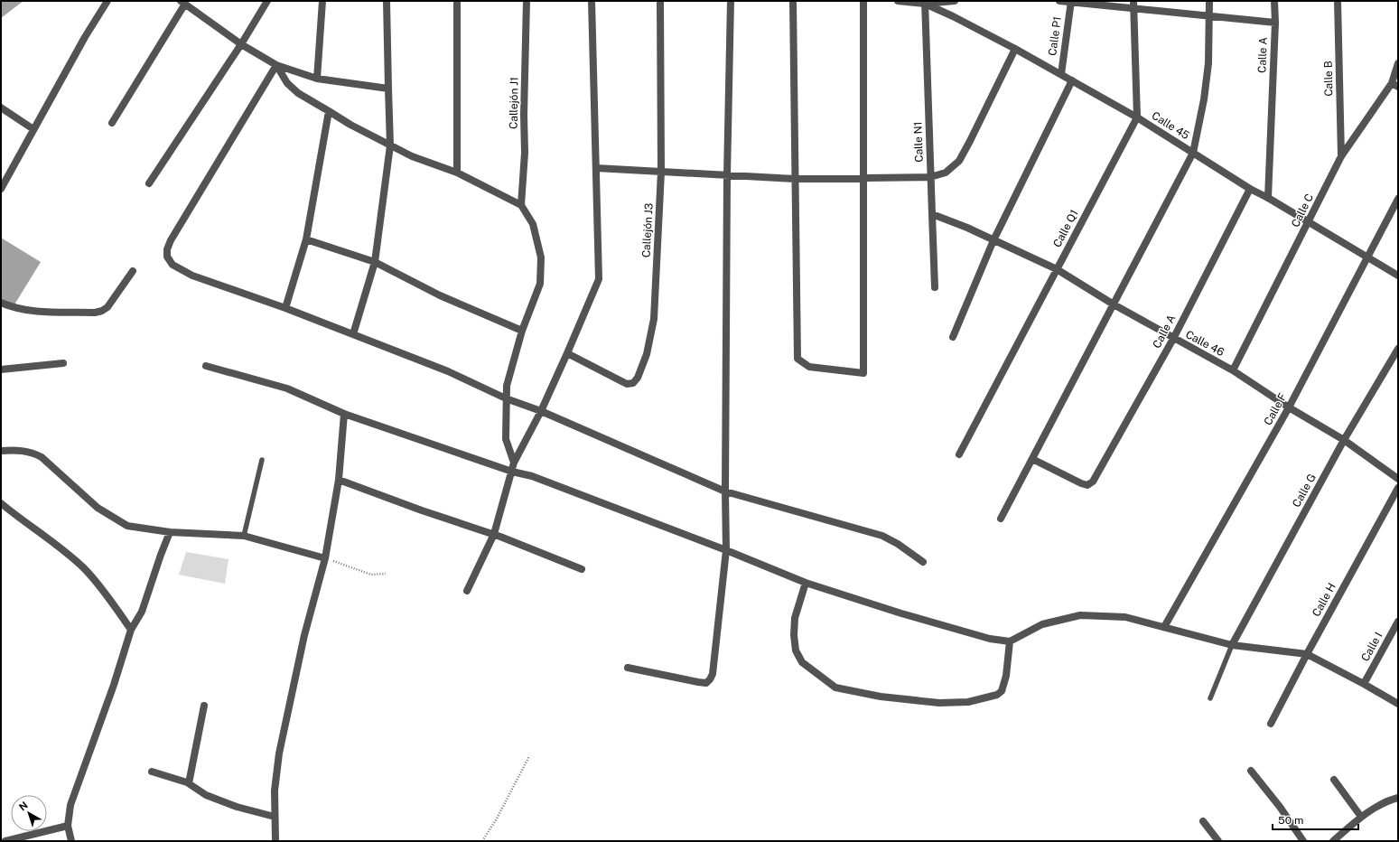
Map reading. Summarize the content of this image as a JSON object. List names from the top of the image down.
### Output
{
  "streets": {
    "street": [
      "Calle P1",
      "Calle A",
      "Calle B",
      "Callejón J1",
      "Calle 45",
      "Calle N1",
      "Calle C",
      "Calle Q1",
      "Callejón J3",
      "Calle 46",
      "Calle F",
      "Calle G",
      "Calle H",
      "Calle I"
    ]
  },
  "crossings": [
    ["Calle P1", "Calle 45"],
    ["Calle A", "Calle 45"],
    ["Calle A", "Calle 46"],
    ["Calle B", "Calle C"],
    ["Calle 45", "Calle N1"],
    ["Calle 45", "Calle C"],
    ["Calle 45", "Calle Q1"],
    ["Calle 45", "Calle F"],
    ["Calle C", "Calle 46"],
    ["Calle Q1", "Calle 46"],
    ["Calle 46", "Calle F"],
    ["Calle 46", "Calle G"]
  ],
  "scale_bar": "50 m",
  "north": "top left"
}
